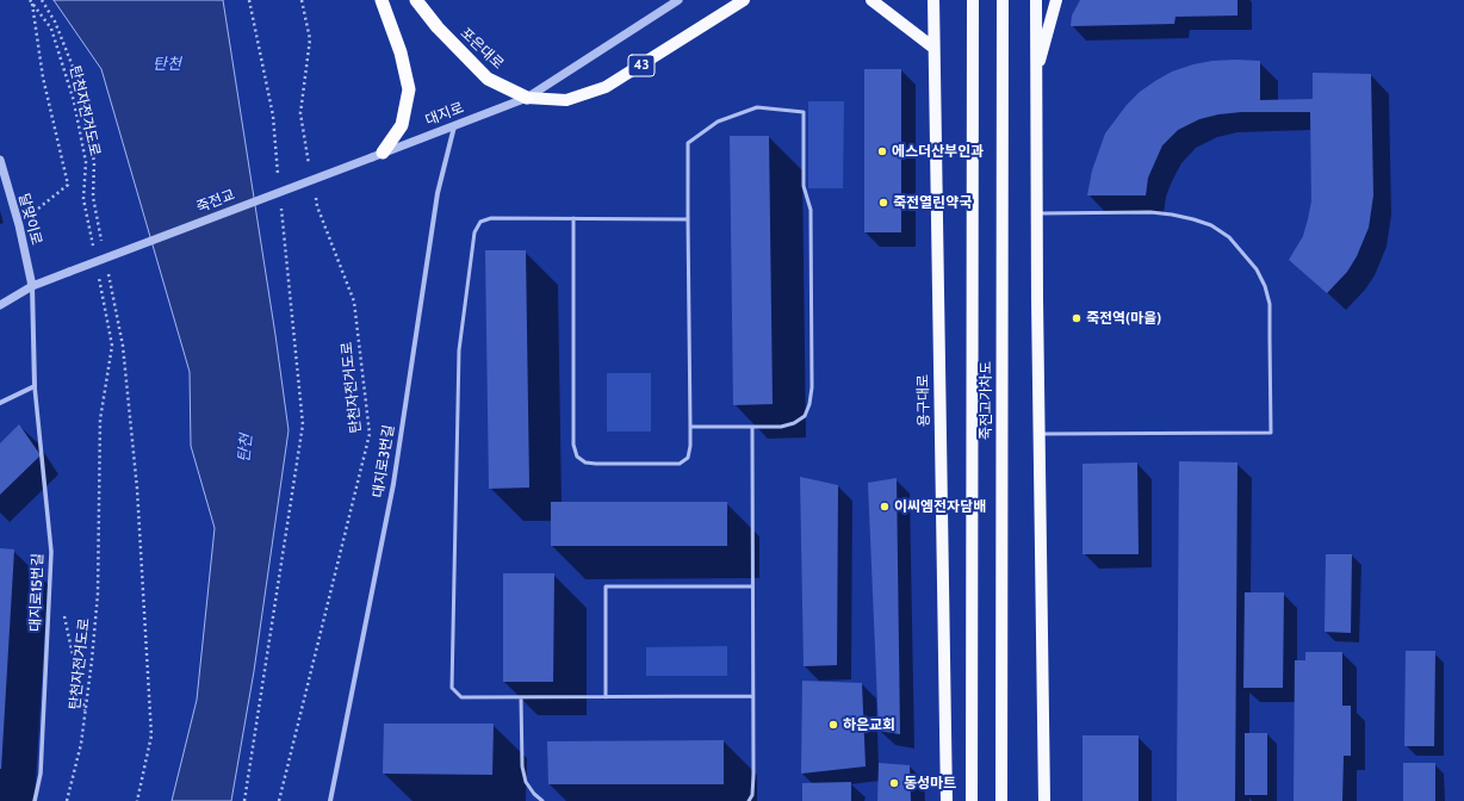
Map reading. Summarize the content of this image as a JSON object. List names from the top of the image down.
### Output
{
  "streets": {
    "highway": ["포은대로", "43"],
    "main road": ["용구대로", "죽전고가차도"],
    "street": [
      "대지로",
      "죽전교",
      "달맞이로",
      "대지로3번길",
      "대지로15번길"
    ],
    "path": ["탄천자전거도로"]
  },
  "crossings": [
    ["포은대로", "대지로"],
    ["대지로", "죽전교"],
    ["대지로", "대지로3번길"],
    ["죽전교", "달맞이로"]
  ],
  "water": ["탄천"],
  "places": [
    "에스더산부인과",
    "죽전열린약국",
    "죽전역(마을)",
    "이씨엠전자담배",
    "하은교회",
    "동성마트"
  ]
}
